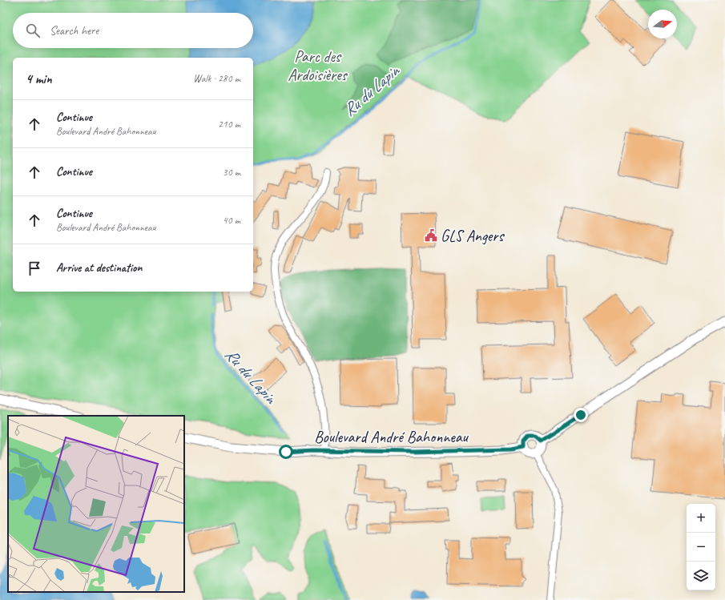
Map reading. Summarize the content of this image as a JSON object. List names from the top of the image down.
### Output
{
  "streets": {
    "street": ["Boulevard André Bahonneau"]
  },
  "water": ["Ru du Lapin"],
  "parks": ["Parc des Ardoisières"],
  "places": {
    "public building": ["GLS Angers"]
  },
  "north": "right",
  "page": {
    "search": "Search here",
    "heading": ["4 min", "Walk · 280 m"],
    "list": [
      ["Continue", "Boulevard André Bahonneau", "210 m"],
      ["Continue", "30 m"],
      ["Continue", "Boulevard André Bahonneau", "40 m"],
      "Arrive at destination"
    ],
    "map_buttons": ["+", "−"]
  }
}
